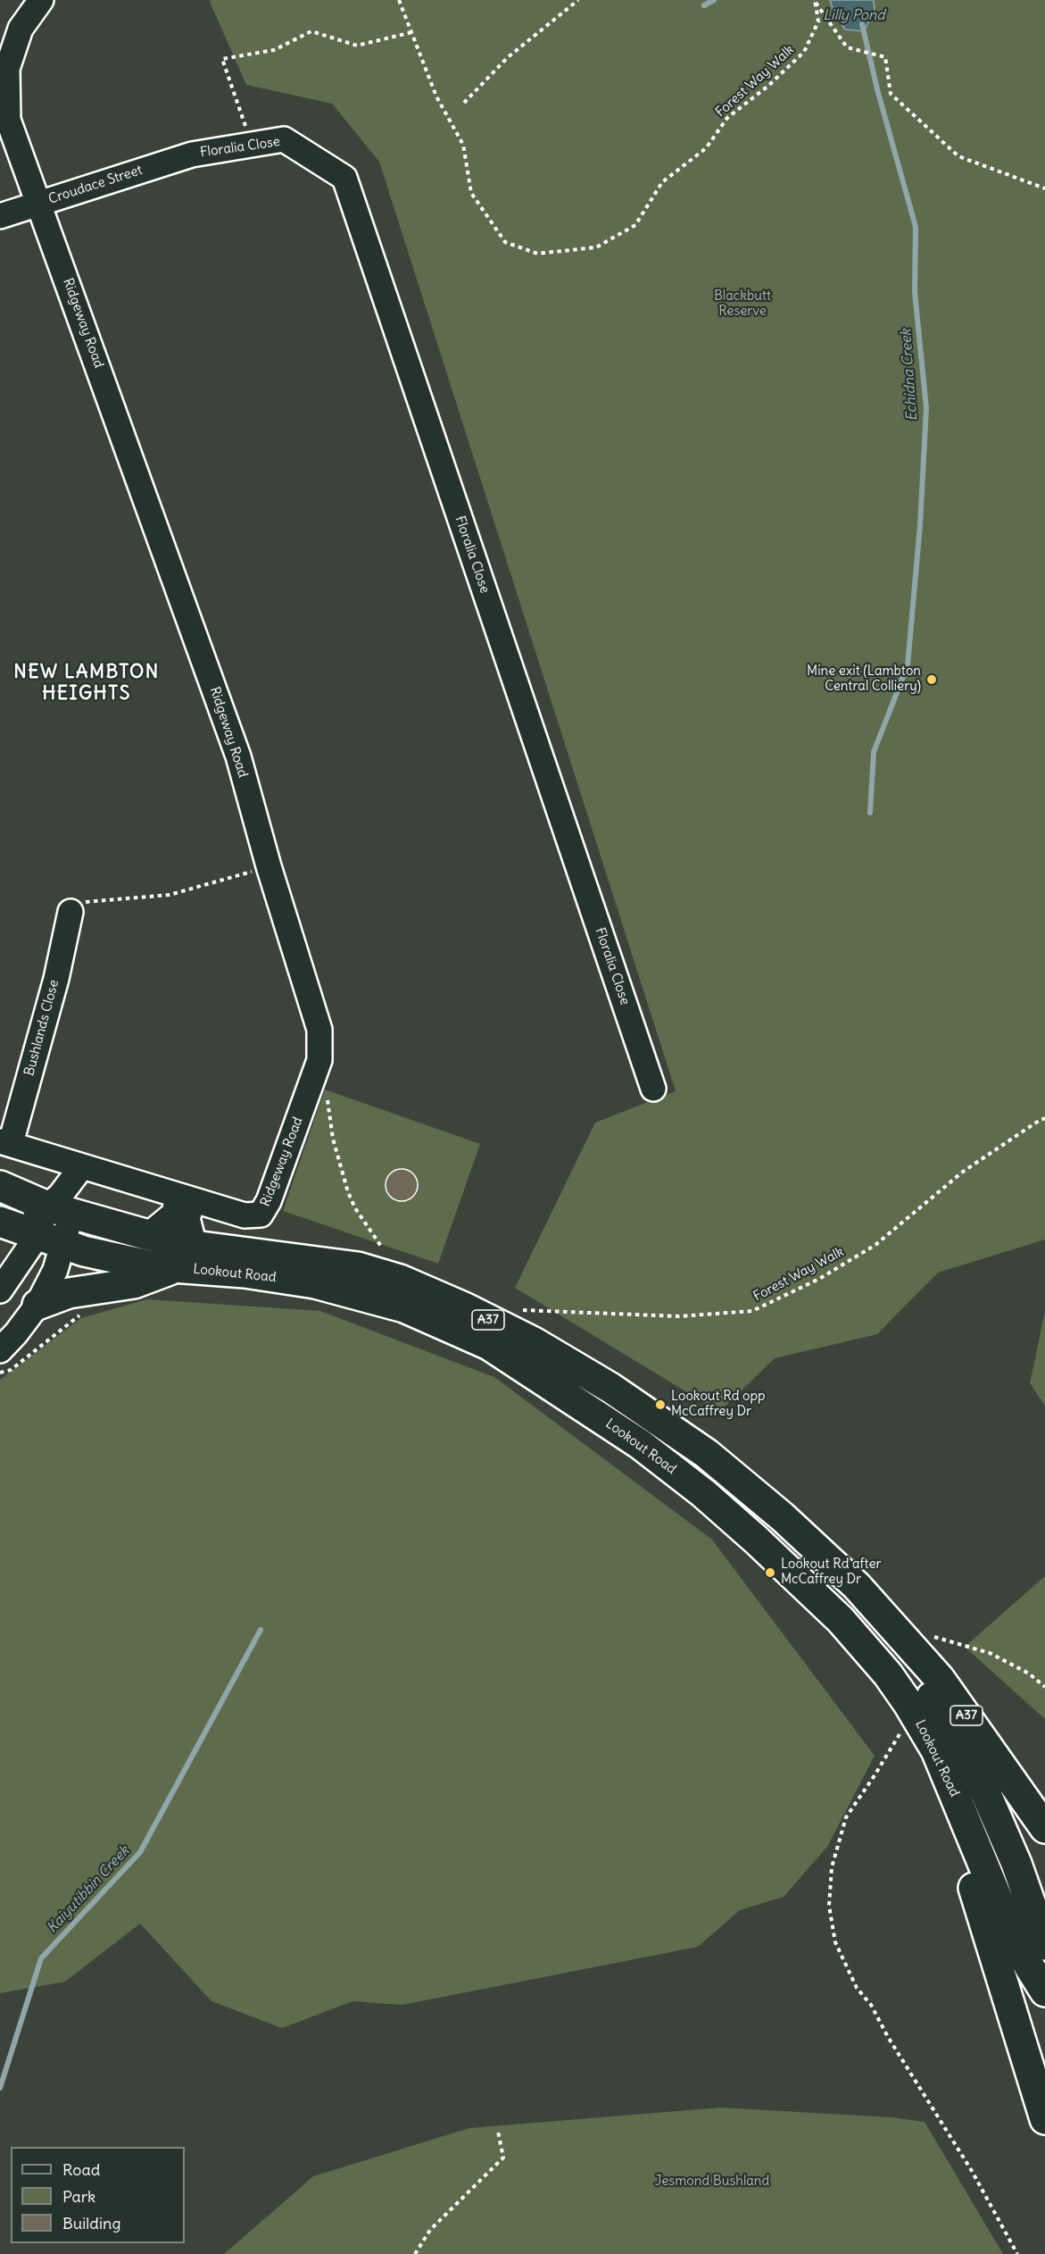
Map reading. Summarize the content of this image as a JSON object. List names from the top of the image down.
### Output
{
  "streets": {
    "highway": ["Lookout Road", "A37"],
    "street": [
      "Floralia Close",
      "Croudace Street",
      "Ridgeway Road",
      "Bushlands Close"
    ],
    "path": ["Forest Way Walk"]
  },
  "crossings": [
    ["Floralia Close", "Croudace Street"],
    ["Croudace Street", "Ridgeway Road"],
    ["Ridgeway Road", "Bushlands Close"],
    ["Ridgeway Road", "Lookout Road"]
  ],
  "districts": ["NEW LAMBTON HEIGHTS"],
  "water": ["Lilly Pond", "Echidna Creek", "Kaiyutibbin Creek"],
  "parks": ["Blackbutt Reserve", "Jesmond Bushland"],
  "places": ["Mine exit (Lambton Central Colliery)", "Lookout Rd opp McCaffrey Dr", "Lookout Rd after McCaffrey Dr"],
  "legend": ["Road", "Park", "Building"]
}
